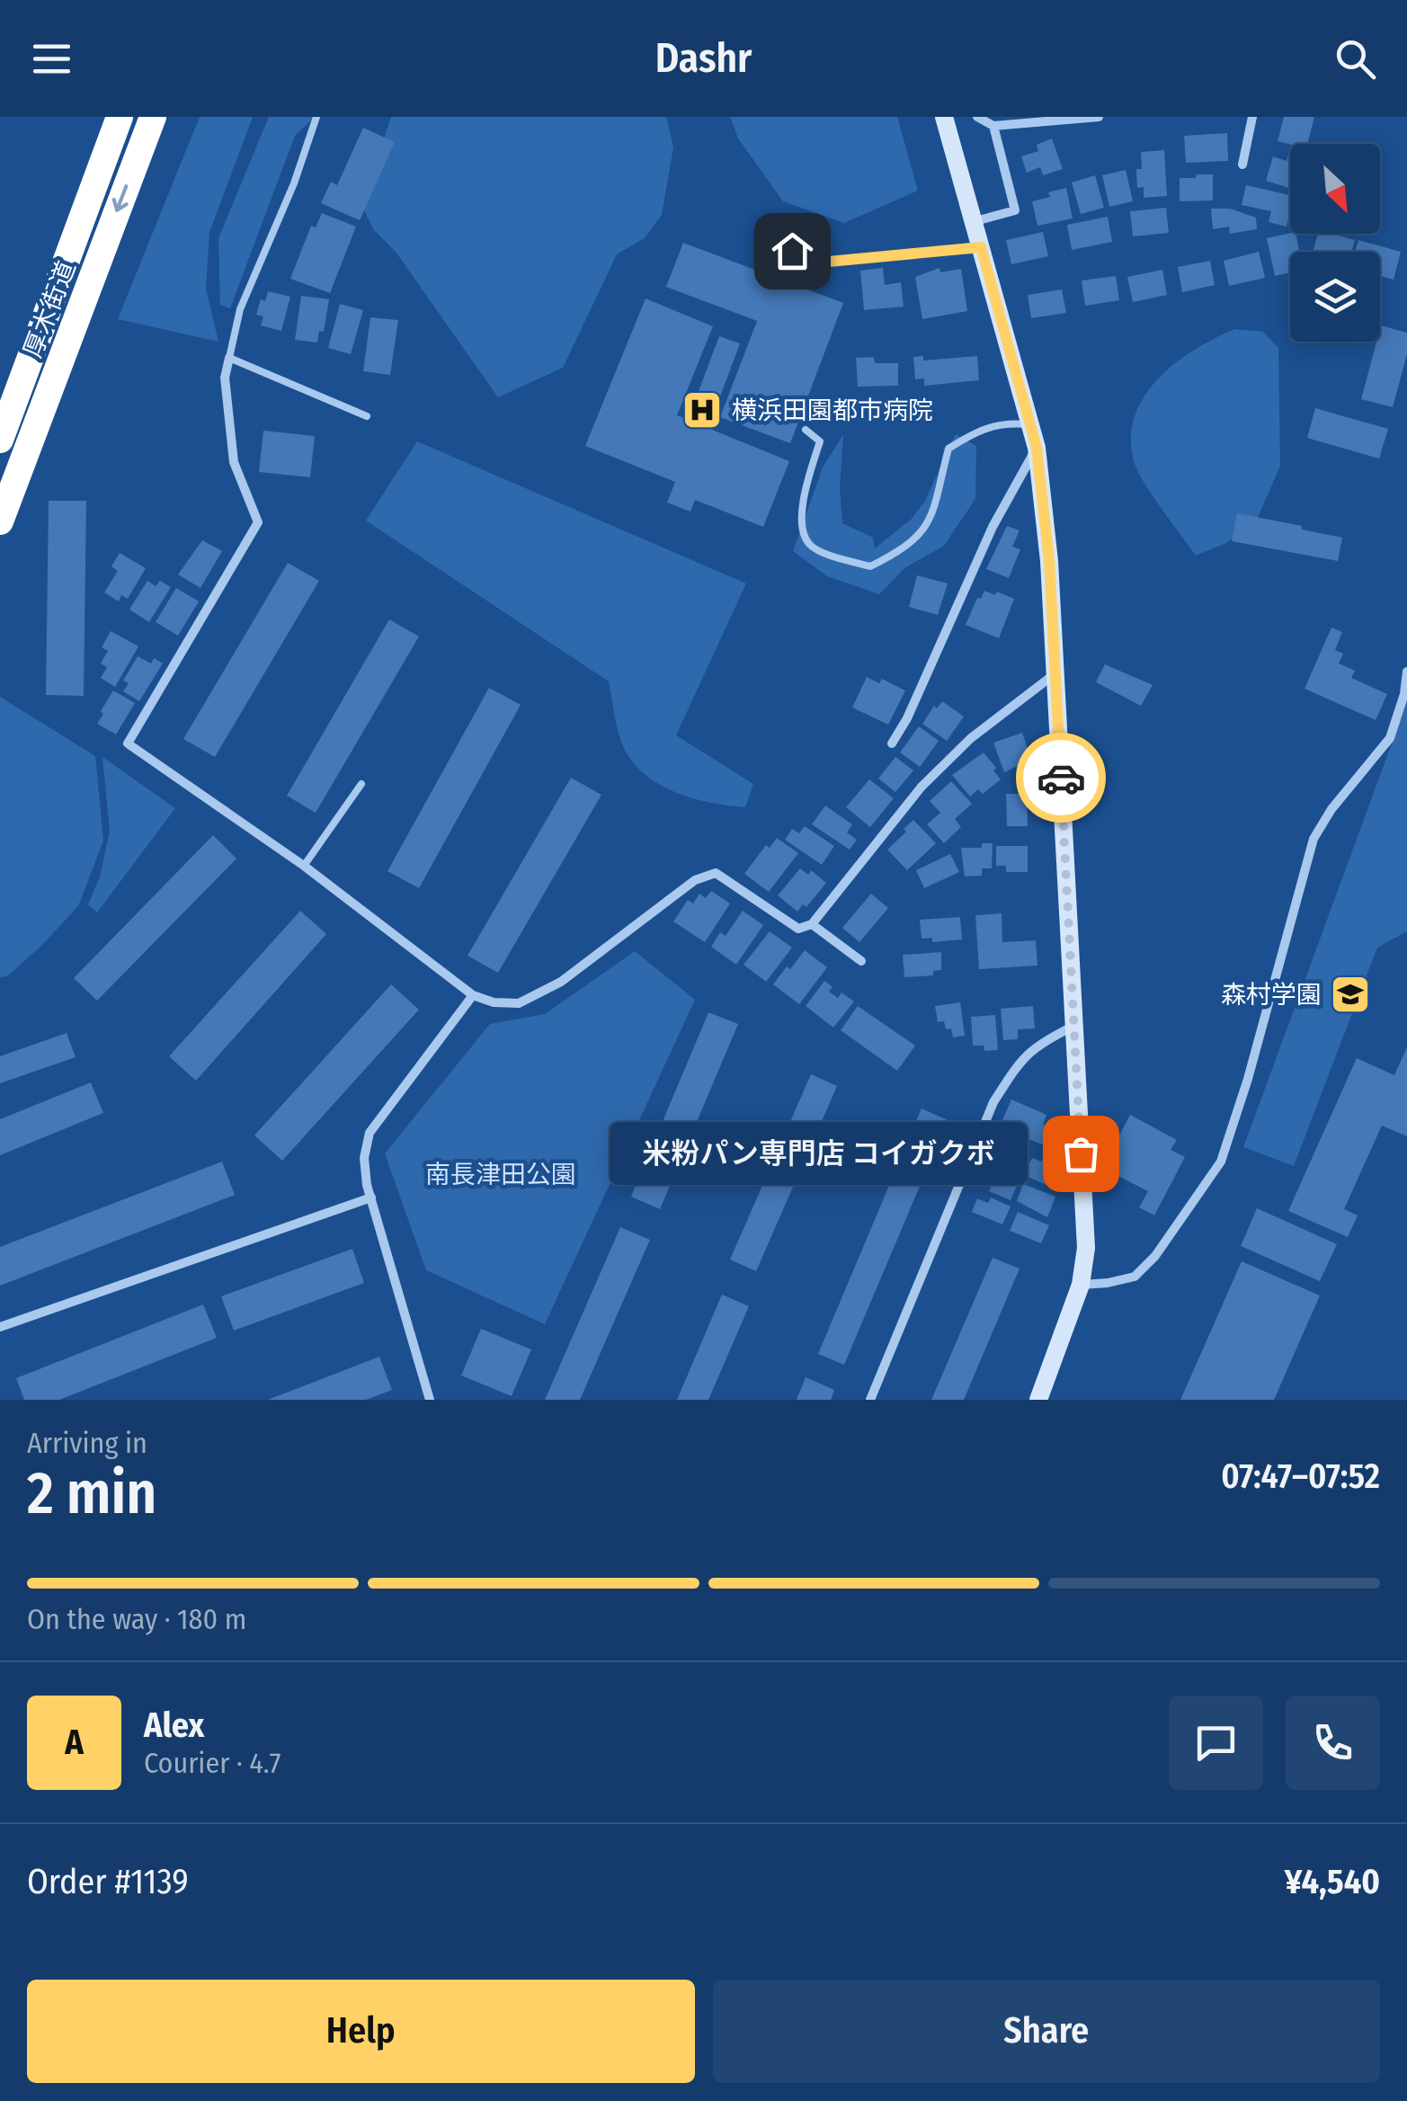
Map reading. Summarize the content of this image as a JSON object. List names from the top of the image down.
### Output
{
  "streets": {
    "highway": ["厚木街道"]
  },
  "parks": ["南長津田公園"],
  "places": {
    "hospital": ["横浜田園都市病院"],
    "school or university": ["森村学園"],
    "other": ["米粉パン専門店 コイガクボ"]
  },
  "north": "bottom right",
  "page": {
    "header": "Dashr",
    "bubble": "米粉パン専門店 コイガクボ",
    "heading": ["2 min", "Arriving in", "07:47–07:52"],
    "panel": [
      "Alex",
      "Courier · 4.7",
      "Order #1139",
      "¥4,540"
    ],
    "bar": "On the way · 180 m",
    "round": "A",
    "buttons": ["Help", "Share"]
  }
}
